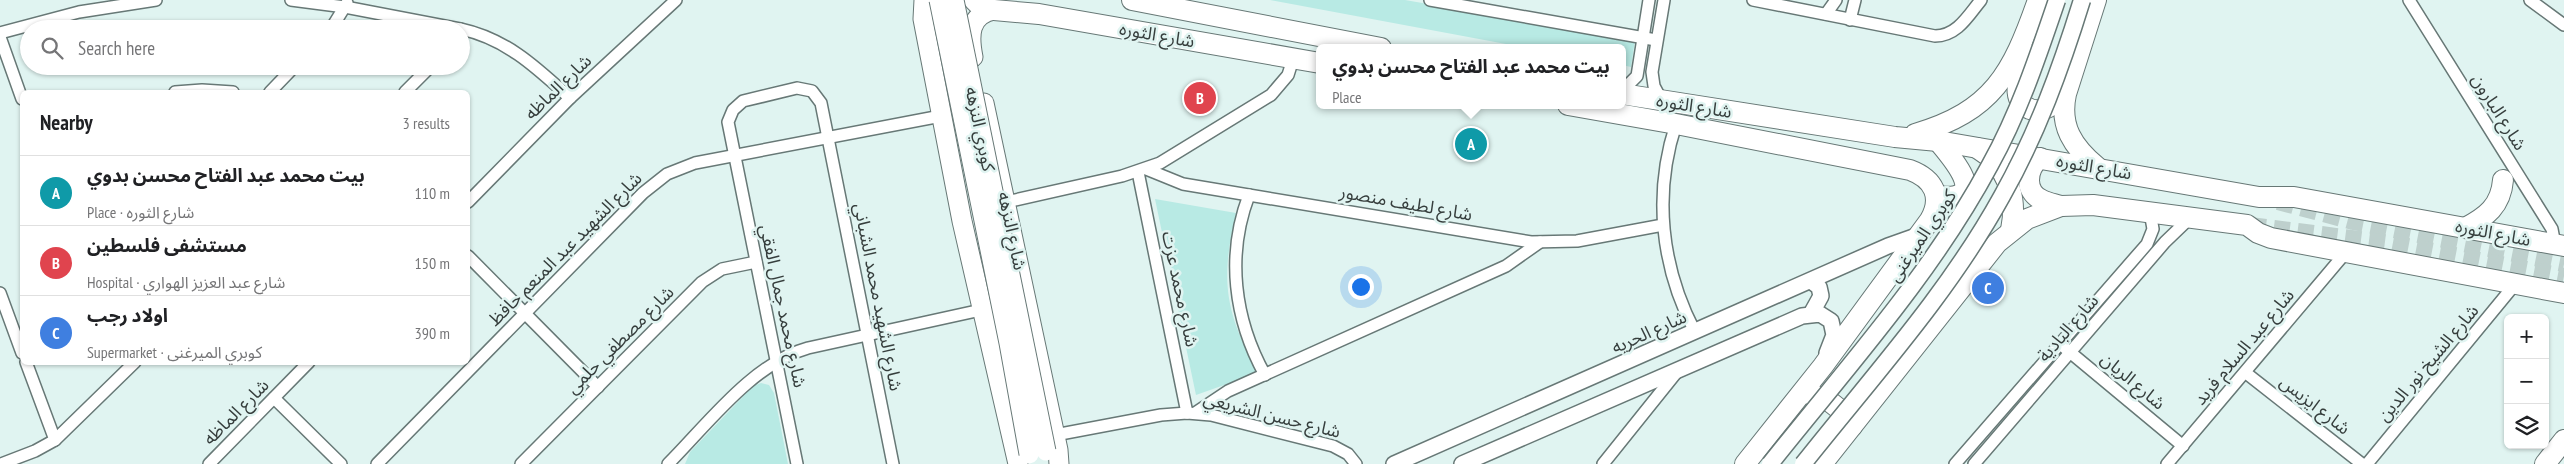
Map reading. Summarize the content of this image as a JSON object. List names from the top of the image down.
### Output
{
  "streets": {
    "highway": ["شارع الثوره"],
    "main road": ["كوبري النزهه", "شارع النزهه", "كوبري الميرغنى"],
    "street": [
      "شارع الماظه",
      "شارع البارون",
      "شارع لطيف منصور",
      "شارع الشهيد عبد المنعم حافظ",
      "شارع محمد عزت",
      "شارع الشهيد محمد الشباني",
      "شارع محمد جمال الفقي",
      "شارع البادية",
      "شارع الحريه",
      "شارع مصطفي حلمي",
      "شارع عبد السلام فريد",
      "شارع الشيخ نور الدين",
      "شارع الريان",
      "شارع ايزيس",
      "شارع حسن الشريعي"
    ]
  },
  "crossings": [
    ["شارع الثوره", "شارع البارون"],
    ["شارع الثوره", "شارع النزهه"],
    ["شارع الثوره", "شارع البادية"],
    ["شارع الثوره", "شارع عبد السلام فريد"],
    ["شارع الثوره", "شارع الشيخ نور الدين"],
    ["شارع لطيف منصور", "شارع محمد عزت"],
    ["شارع النزهه", "شارع حسن الشريعي"],
    ["شارع الشهيد عبد المنعم حافظ", "شارع الشهيد محمد الشباني"],
    ["شارع الشهيد عبد المنعم حافظ", "شارع محمد جمال الفقي"],
    ["شارع محمد عزت", "شارع حسن الشريعي"],
    ["شارع محمد جمال الفقي", "شارع مصطفي حلمي"],
    ["شارع البادية", "شارع الريان"],
    ["شارع عبد السلام فريد", "شارع الريان"],
    ["شارع عبد السلام فريد", "شارع ايزيس"]
  ],
  "page": {
    "search": "Search here",
    "popup": ["بيت محمد عبد الفتاح محسن بدوي", "Place"],
    "pins": ["B", "A", "C"],
    "heading": ["Nearby", "3 results"],
    "list": [
      {
        "mark": "A",
        "name": "بيت محمد عبد الفتاح محسن بدوي",
        "note": "Place · شارع الثوره",
        "value": "110 m"
      },
      {
        "mark": "B",
        "name": "مستشفى فلسطين",
        "note": "Hospital · شارع عبد العزيز الهواري",
        "value": "150 m"
      },
      {
        "mark": "C",
        "name": "اولاد رجب",
        "note": "Supermarket · كوبري الميرغنى",
        "value": "390 m"
      }
    ],
    "map_buttons": ["+", "−"]
  }
}
